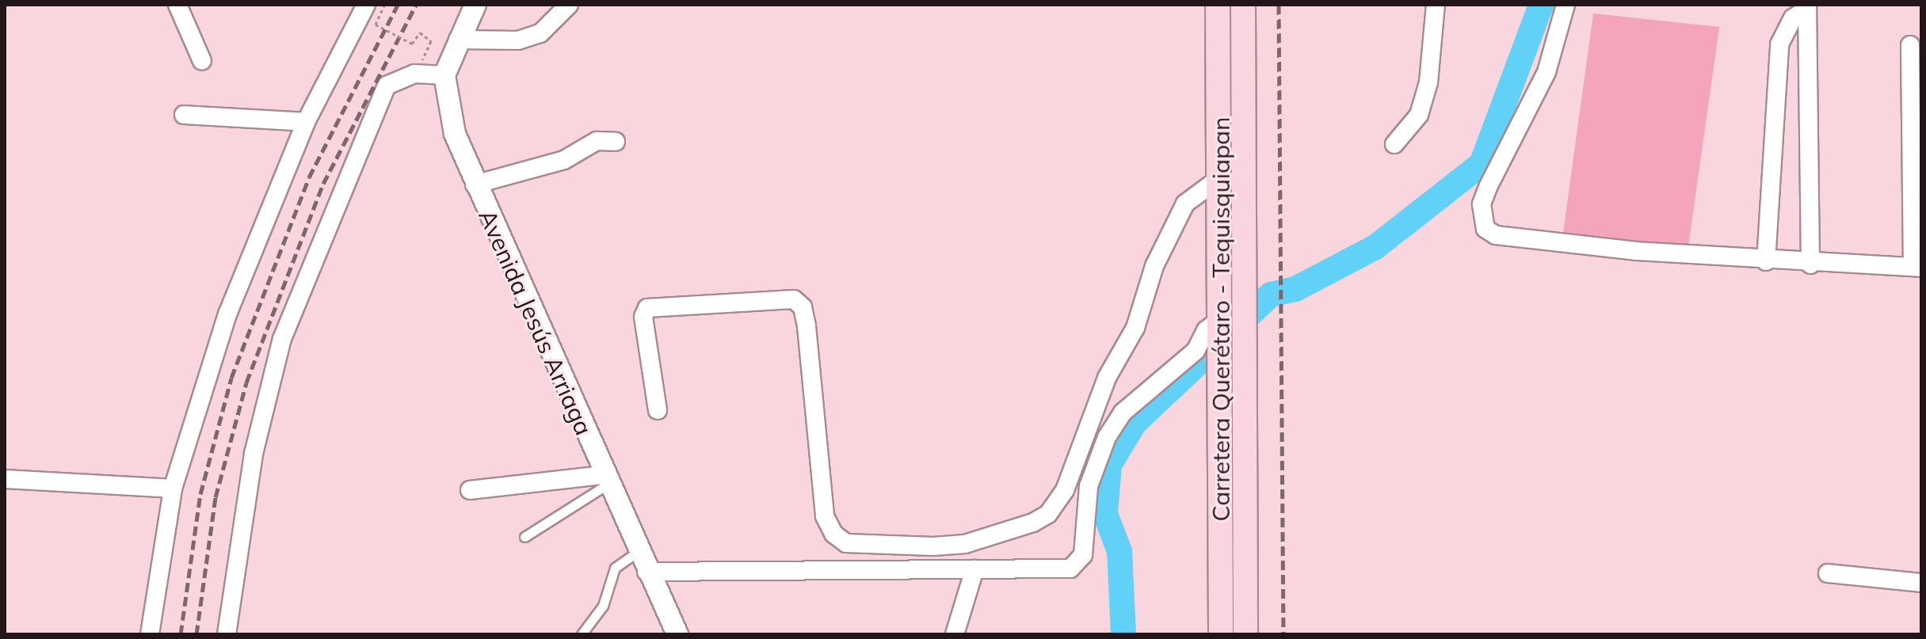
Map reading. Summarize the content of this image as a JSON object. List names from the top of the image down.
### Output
{
  "streets": {
    "main road": ["Carretera Querétaro - Tequisquiapan"],
    "street": ["Avenida Jesús Arriaga"]
  }
}
